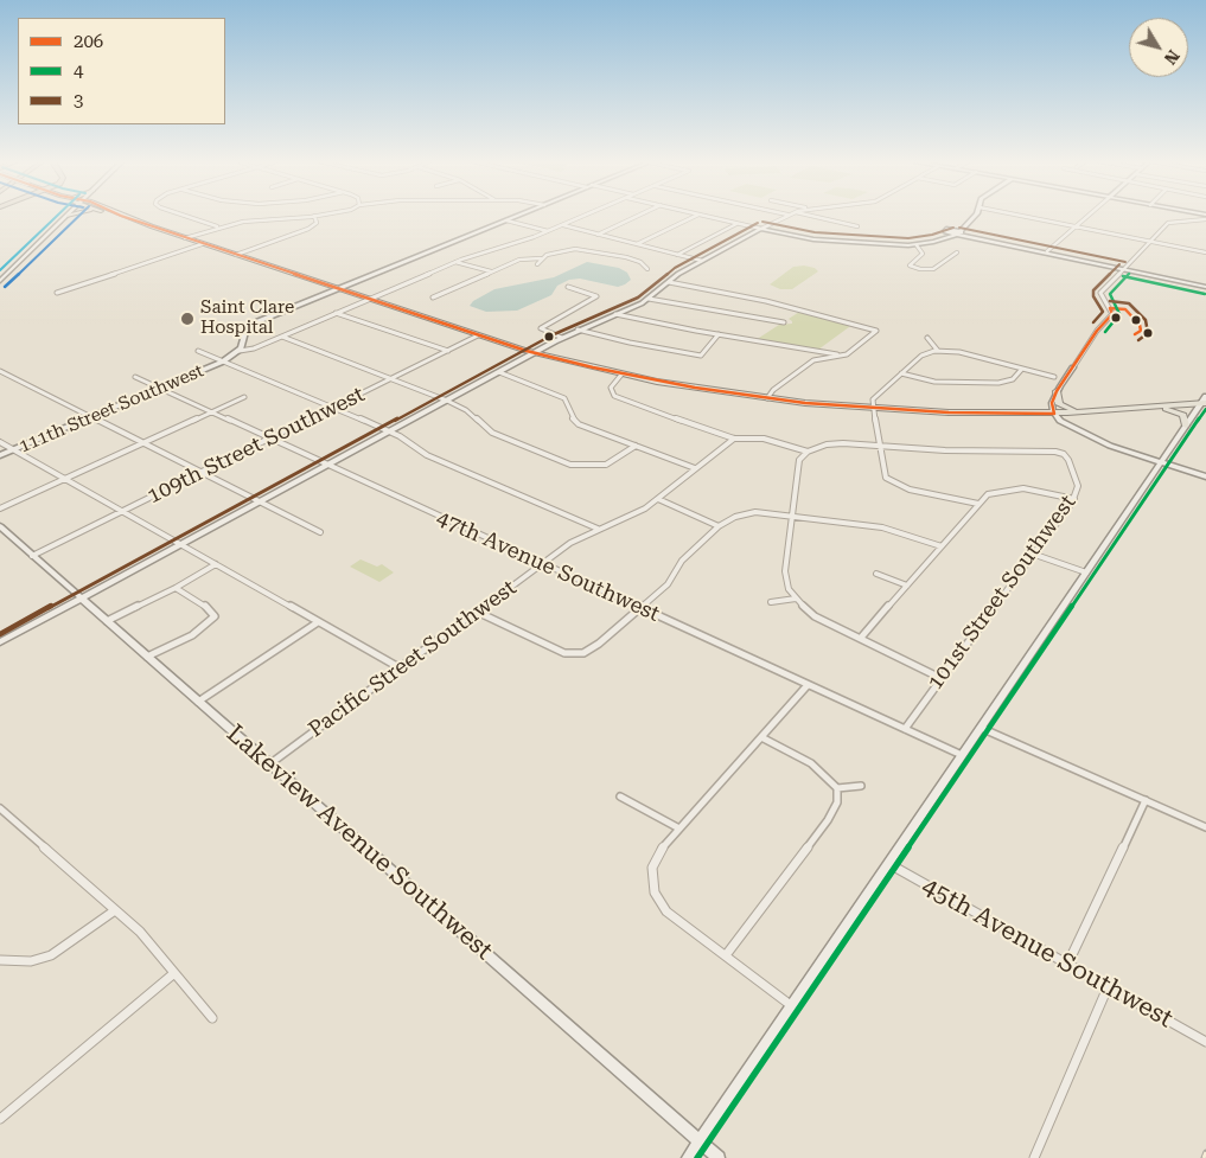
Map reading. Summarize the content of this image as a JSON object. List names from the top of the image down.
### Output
{
  "streets": {
    "street": [
      "111th Street Southwest",
      "109th Street Southwest",
      "47th Avenue Southwest",
      "101st Street Southwest",
      "Pacific Street Southwest",
      "Lakeview Avenue Southwest",
      "45th Avenue Southwest"
    ]
  },
  "crossings": [
    ["111th Street Southwest", "47th Avenue Southwest"],
    ["109th Street Southwest", "47th Avenue Southwest"],
    ["109th Street Southwest", "Lakeview Avenue Southwest"],
    ["47th Avenue Southwest", "101st Street Southwest"],
    ["47th Avenue Southwest", "Pacific Street Southwest"],
    ["Pacific Street Southwest", "Lakeview Avenue Southwest"]
  ],
  "places": ["Saint Clare Hospital"],
  "lines": ["transit line 206", "transit line 3", "transit line 4"],
  "legend": ["206", "4", "3"],
  "north": "bottom right"
}
